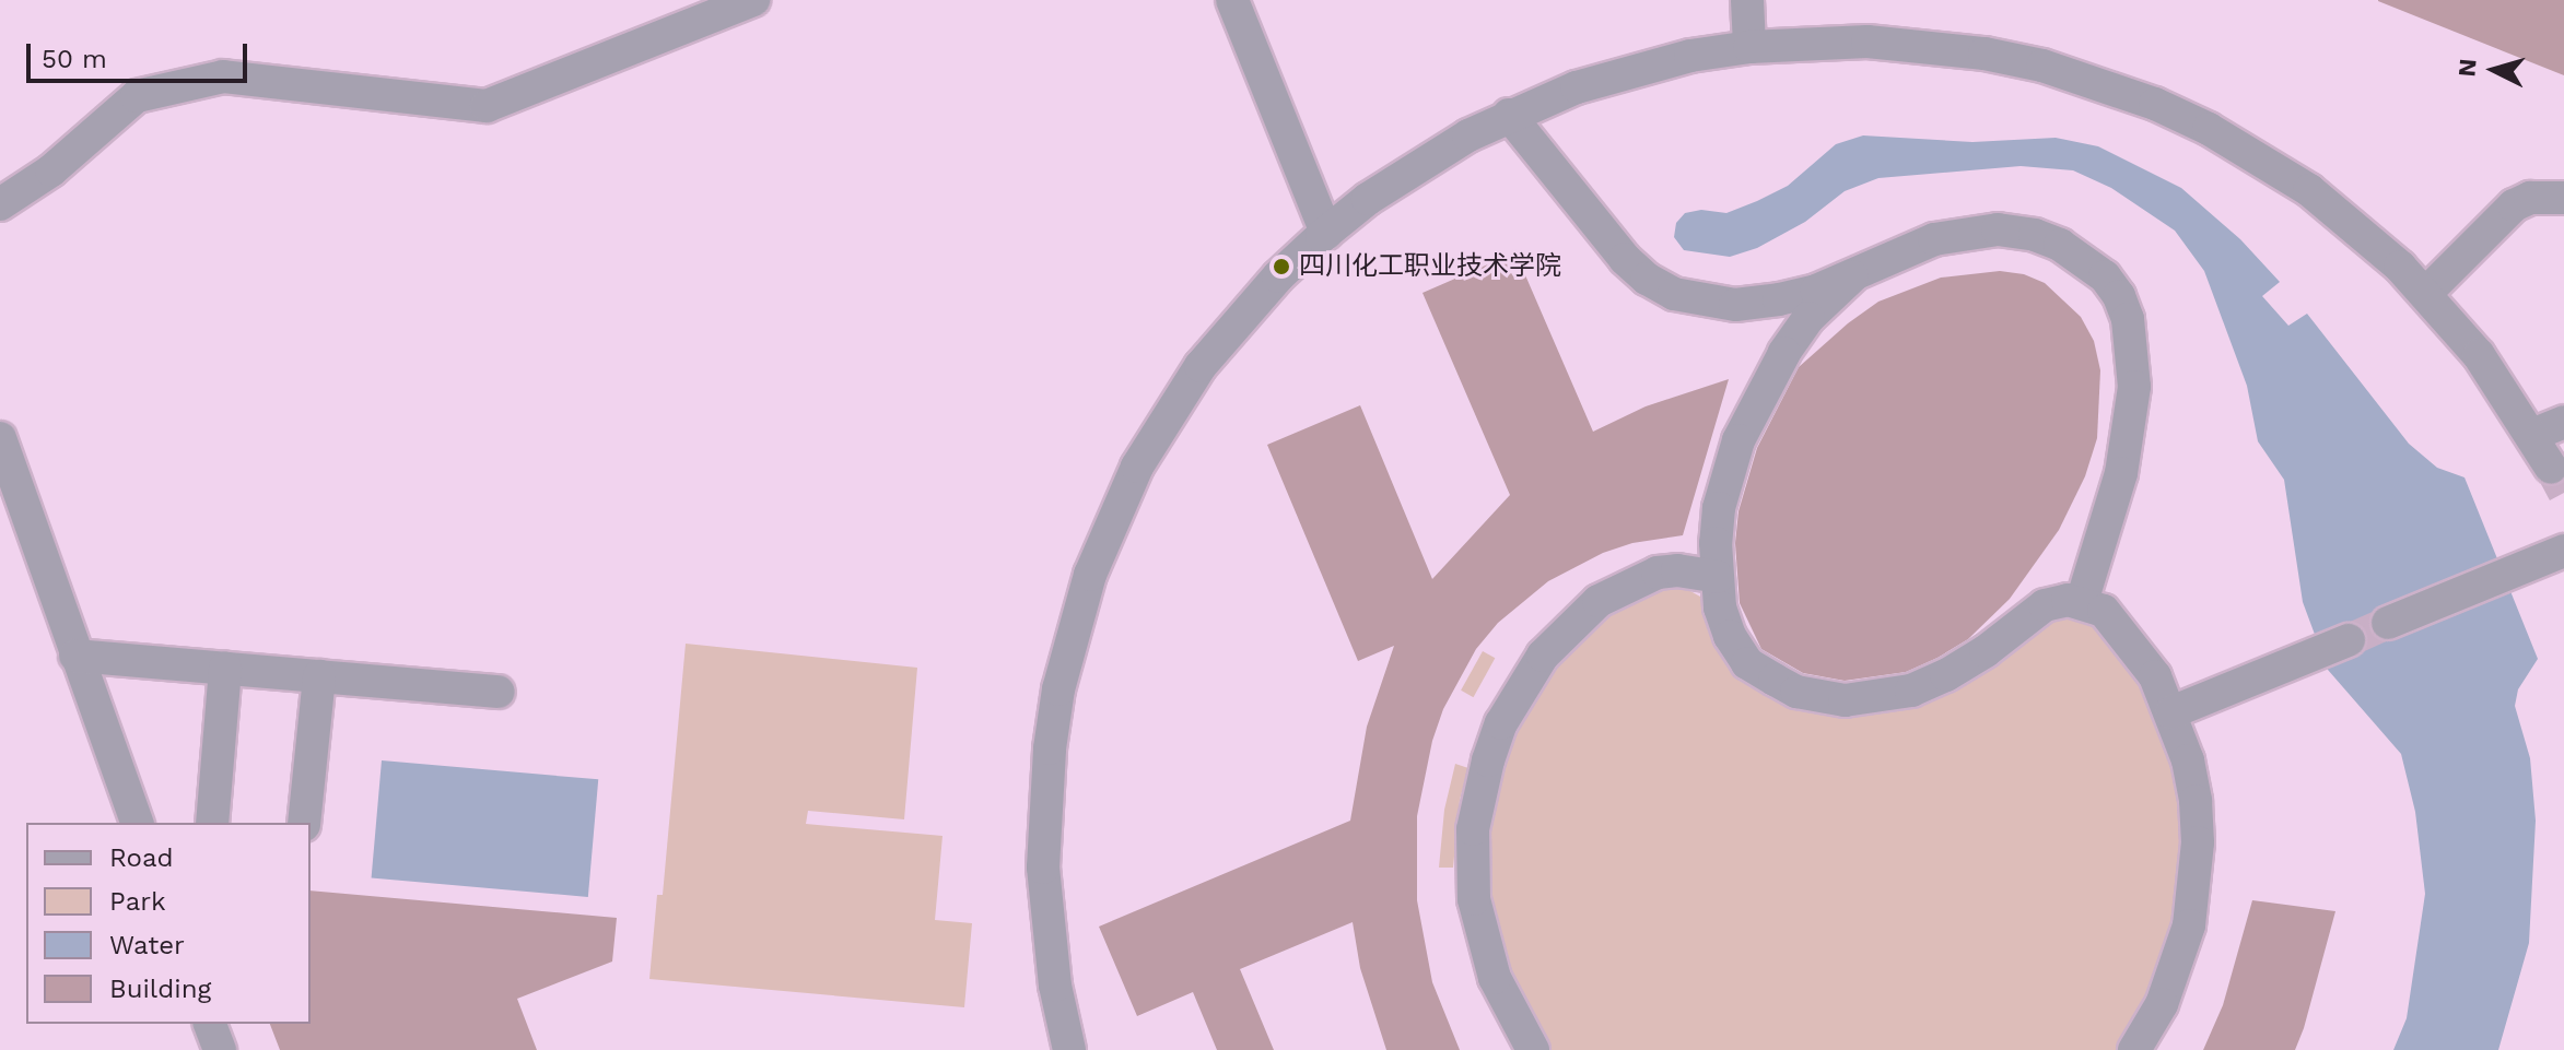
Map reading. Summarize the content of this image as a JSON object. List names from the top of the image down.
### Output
{
  "places": ["四川化工职业技术学院"],
  "legend": [
    "Road",
    "Park",
    "Water",
    "Building"
  ],
  "scale_bar": "50 m",
  "north": "left"
}
